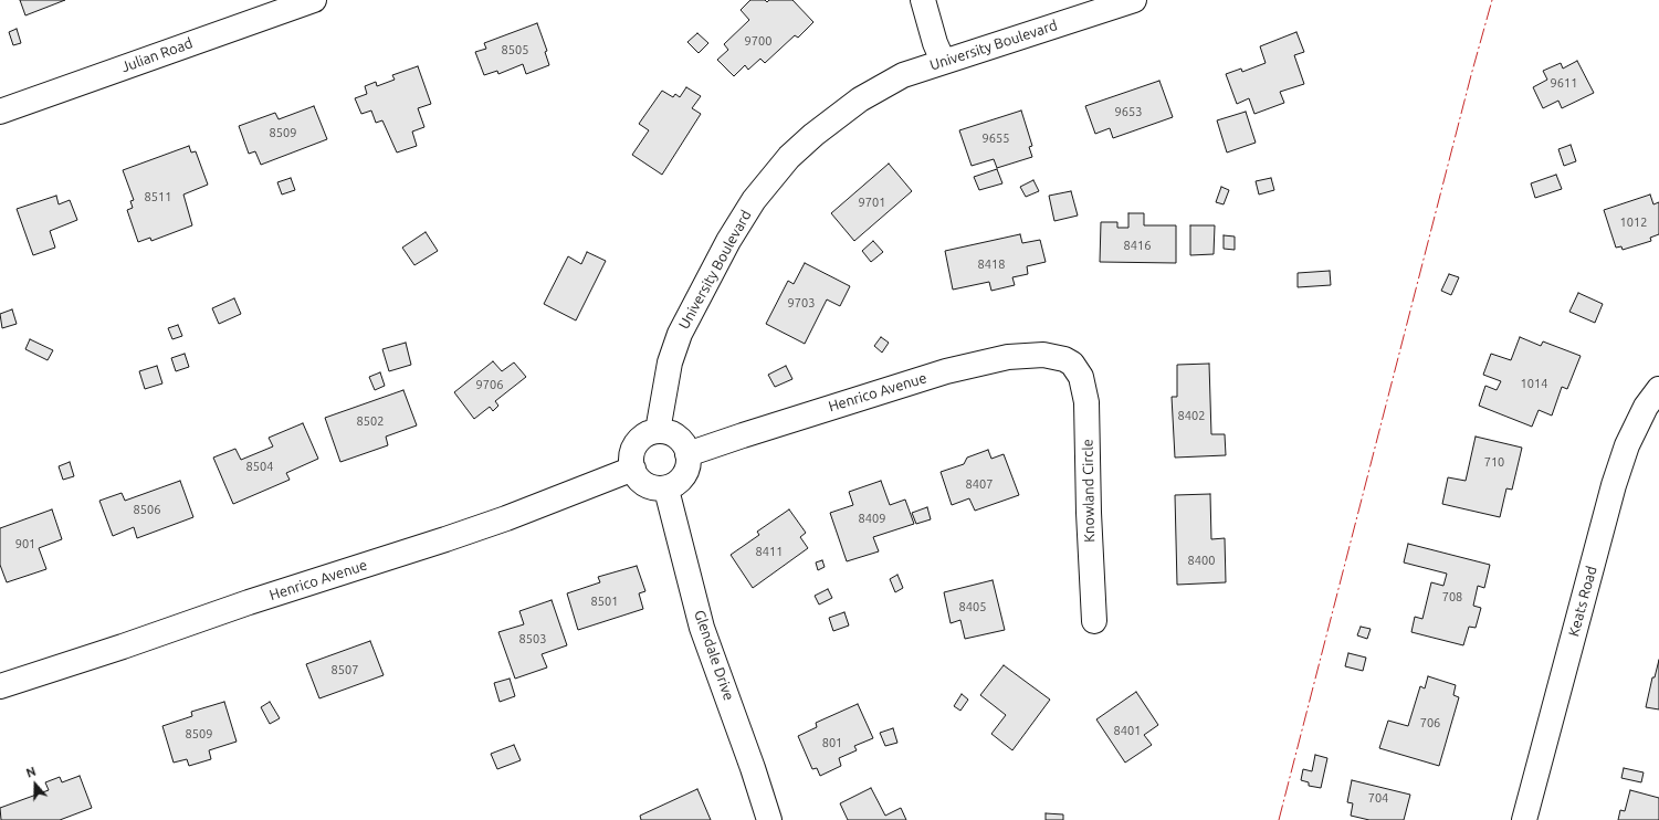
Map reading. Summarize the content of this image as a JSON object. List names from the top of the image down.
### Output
{
  "streets": {
    "street": [
      "University Boulevard",
      "Julian Road",
      "Henrico Avenue",
      "Knowland Circle",
      "Keats Road",
      "Glendale Drive"
    ]
  },
  "crossings": [
    ["University Boulevard", "Henrico Avenue"],
    ["University Boulevard", "Glendale Drive"],
    ["Henrico Avenue", "Knowland Circle"],
    ["Henrico Avenue", "Glendale Drive"]
  ],
  "house_numbers": [
    "9700",
    "8505",
    "9611",
    "9653",
    "8509",
    "9655",
    "8511",
    "9701",
    "1012",
    "8416",
    "8418",
    "9703",
    "1014",
    "9706",
    "8402",
    "8502",
    "710",
    "8504",
    "8407",
    "8506",
    "8409",
    "901",
    "8411",
    "8400",
    "708",
    "8501",
    "8405",
    "8503",
    "8507",
    "706",
    "8401",
    "8509",
    "801",
    "704"
  ],
  "north": "top"
}
